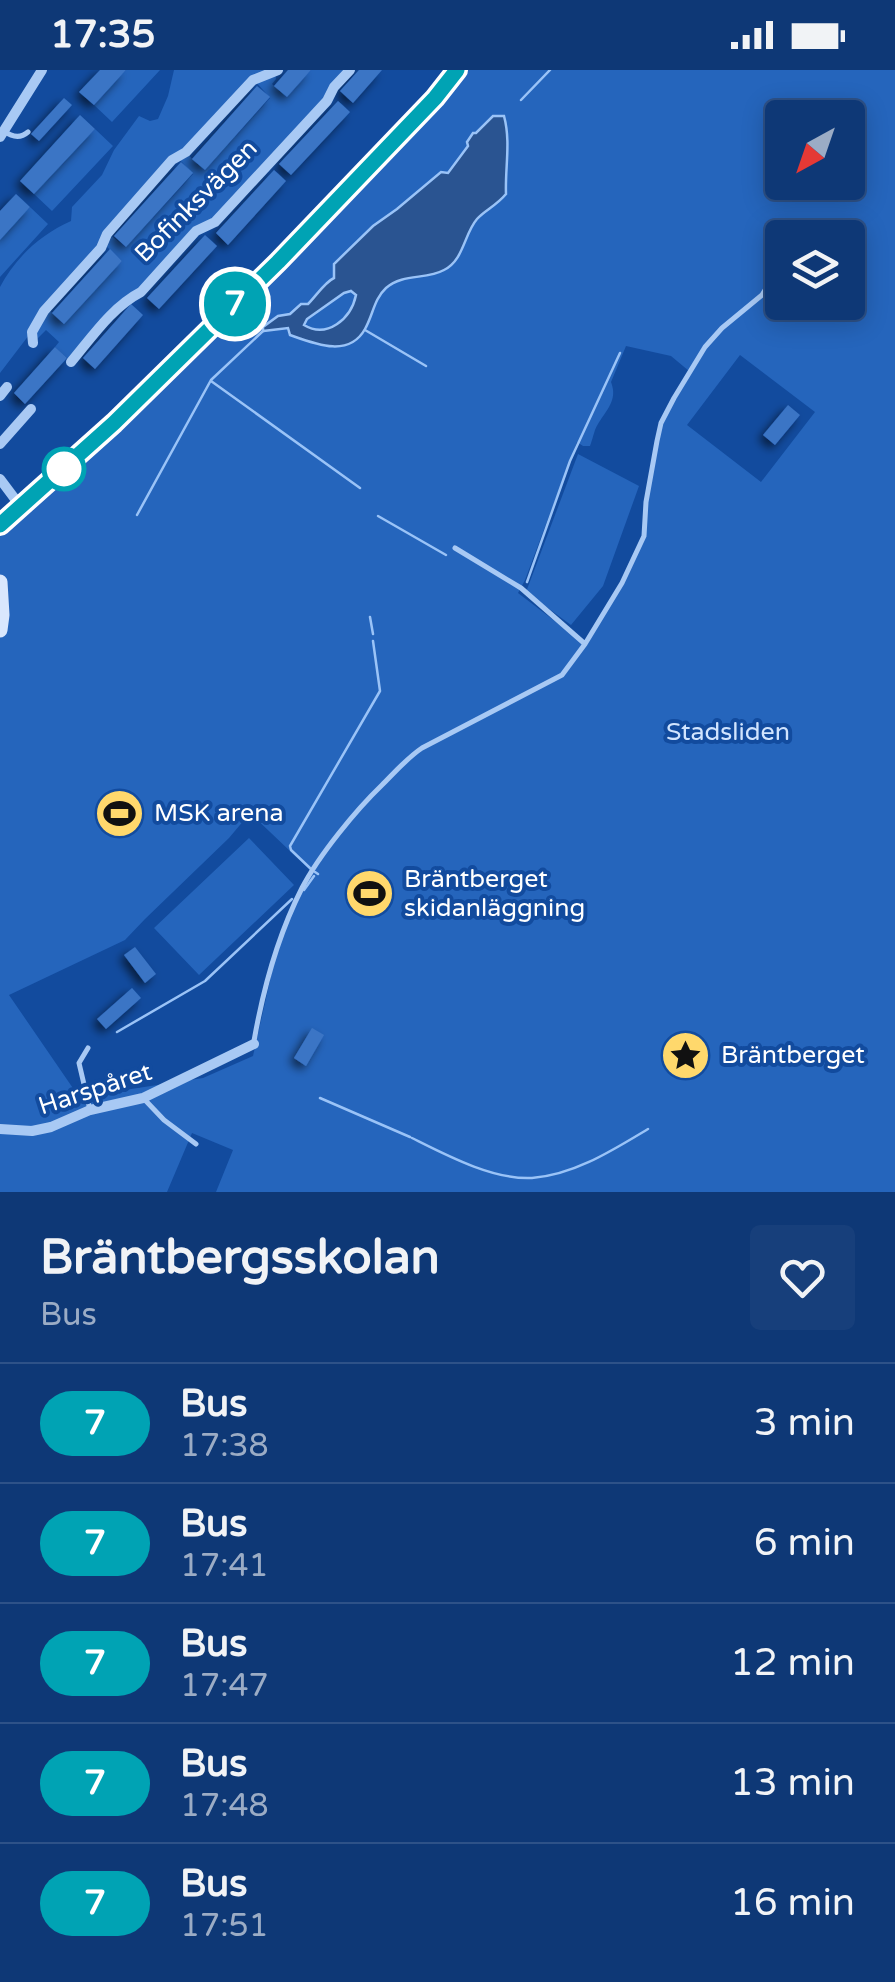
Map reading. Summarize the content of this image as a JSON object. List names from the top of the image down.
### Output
{
  "streets": {
    "street": ["Bofinksvägen", "Harspåret"]
  },
  "parks": ["Stadsliden"],
  "places": {
    "sports": ["MSK arena", "Bräntberget skidanläggning"],
    "place": ["Bräntberget"]
  },
  "lines": ["bus line 7"],
  "north": "bottom left",
  "page": {
    "status": "17:35",
    "on_map": "7",
    "heading": ["Bräntbergsskolan", "Bus"],
    "list": [
      {
        "mark": "7",
        "name": "Bus",
        "note": "17:38",
        "value": "3 min"
      },
      {
        "mark": "7",
        "name": "Bus",
        "note": "17:41",
        "value": "6 min"
      },
      {
        "mark": "7",
        "name": "Bus",
        "note": "17:47",
        "value": "12 min"
      },
      {
        "mark": "7",
        "name": "Bus",
        "note": "17:48",
        "value": "13 min"
      },
      {
        "mark": "7",
        "name": "Bus",
        "note": "17:51",
        "value": "16 min"
      }
    ]
  }
}
